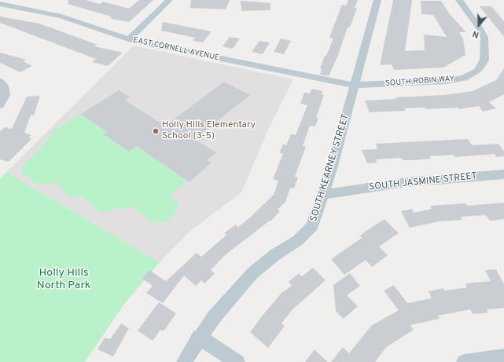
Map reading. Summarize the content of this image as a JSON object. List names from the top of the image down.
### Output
{
  "streets": {
    "street": [
      "EAST CORNELL AVENUE",
      "SOUTH ROBIN WAY",
      "SOUTH KEARNEY STREET",
      "SOUTH JASMINE STREET"
    ]
  },
  "crossings": [
    ["EAST CORNELL AVENUE", "SOUTH ROBIN WAY"],
    ["EAST CORNELL AVENUE", "SOUTH KEARNEY STREET"],
    ["SOUTH ROBIN WAY", "SOUTH KEARNEY STREET"],
    ["SOUTH KEARNEY STREET", "SOUTH JASMINE STREET"]
  ],
  "parks": ["Holly Hills North Park"],
  "places": ["Holly Hills Elementary School (3-5)"],
  "north": "bottom"
}
